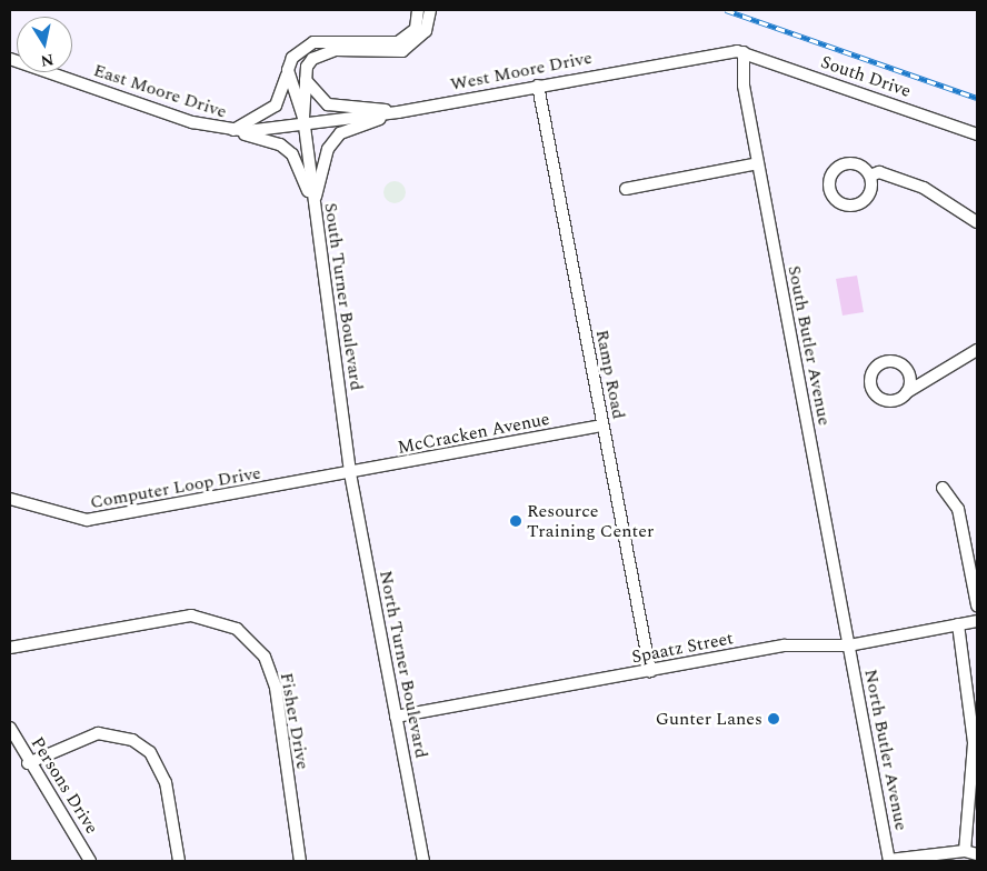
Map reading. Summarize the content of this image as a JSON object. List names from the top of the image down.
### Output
{
  "streets": {
    "street": [
      "West Moore Drive",
      "South Drive",
      "East Moore Drive",
      "South Turner Boulevard",
      "South Butler Avenue",
      "Ramp Road",
      "McCracken Avenue",
      "Computer Loop Drive",
      "Spaatz Street",
      "North Turner Boulevard",
      "Fisher Drive",
      "North Butler Avenue",
      "Persons Drive"
    ]
  },
  "crossings": [
    ["West Moore Drive", "South Drive"],
    ["West Moore Drive", "East Moore Drive"],
    ["West Moore Drive", "South Turner Boulevard"],
    ["West Moore Drive", "South Butler Avenue"],
    ["West Moore Drive", "Ramp Road"],
    ["South Drive", "South Butler Avenue"],
    ["East Moore Drive", "South Turner Boulevard"],
    ["South Turner Boulevard", "McCracken Avenue"],
    ["South Turner Boulevard", "Computer Loop Drive"],
    ["South Turner Boulevard", "North Turner Boulevard"],
    ["South Butler Avenue", "Spaatz Street"],
    ["South Butler Avenue", "North Butler Avenue"],
    ["Ramp Road", "McCracken Avenue"],
    ["Ramp Road", "Spaatz Street"],
    ["McCracken Avenue", "Computer Loop Drive"],
    ["McCracken Avenue", "North Turner Boulevard"],
    ["Computer Loop Drive", "North Turner Boulevard"],
    ["Spaatz Street", "North Turner Boulevard"],
    ["Spaatz Street", "North Butler Avenue"]
  ],
  "places": ["Resource Training Center", "Gunter Lanes"],
  "north": "bottom"
}
